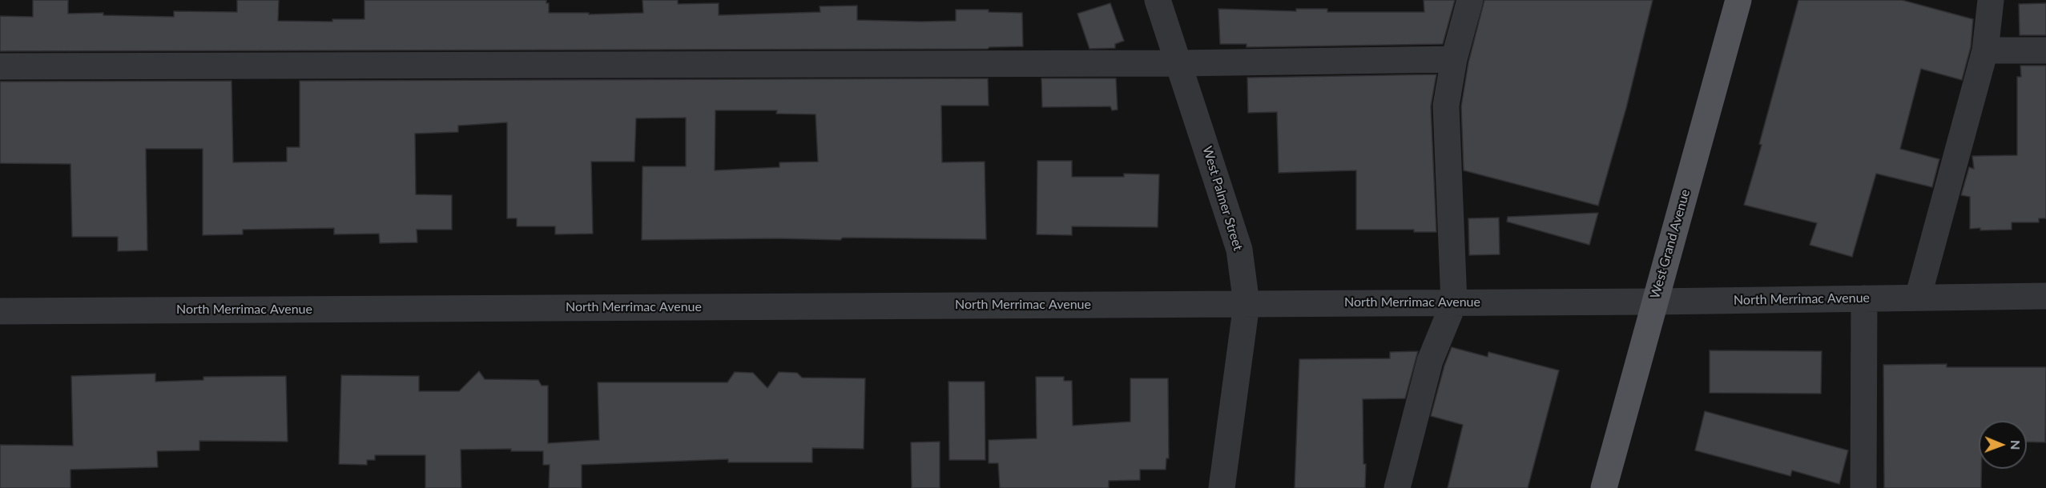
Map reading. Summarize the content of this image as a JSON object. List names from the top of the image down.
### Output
{
  "streets": {
    "main road": ["West Grand Avenue"],
    "street": ["West Palmer Street", "North Merrimac Avenue"]
  },
  "crossings": [
    ["West Palmer Street", "North Merrimac Avenue"],
    ["West Grand Avenue", "North Merrimac Avenue"]
  ],
  "north": "right"
}
